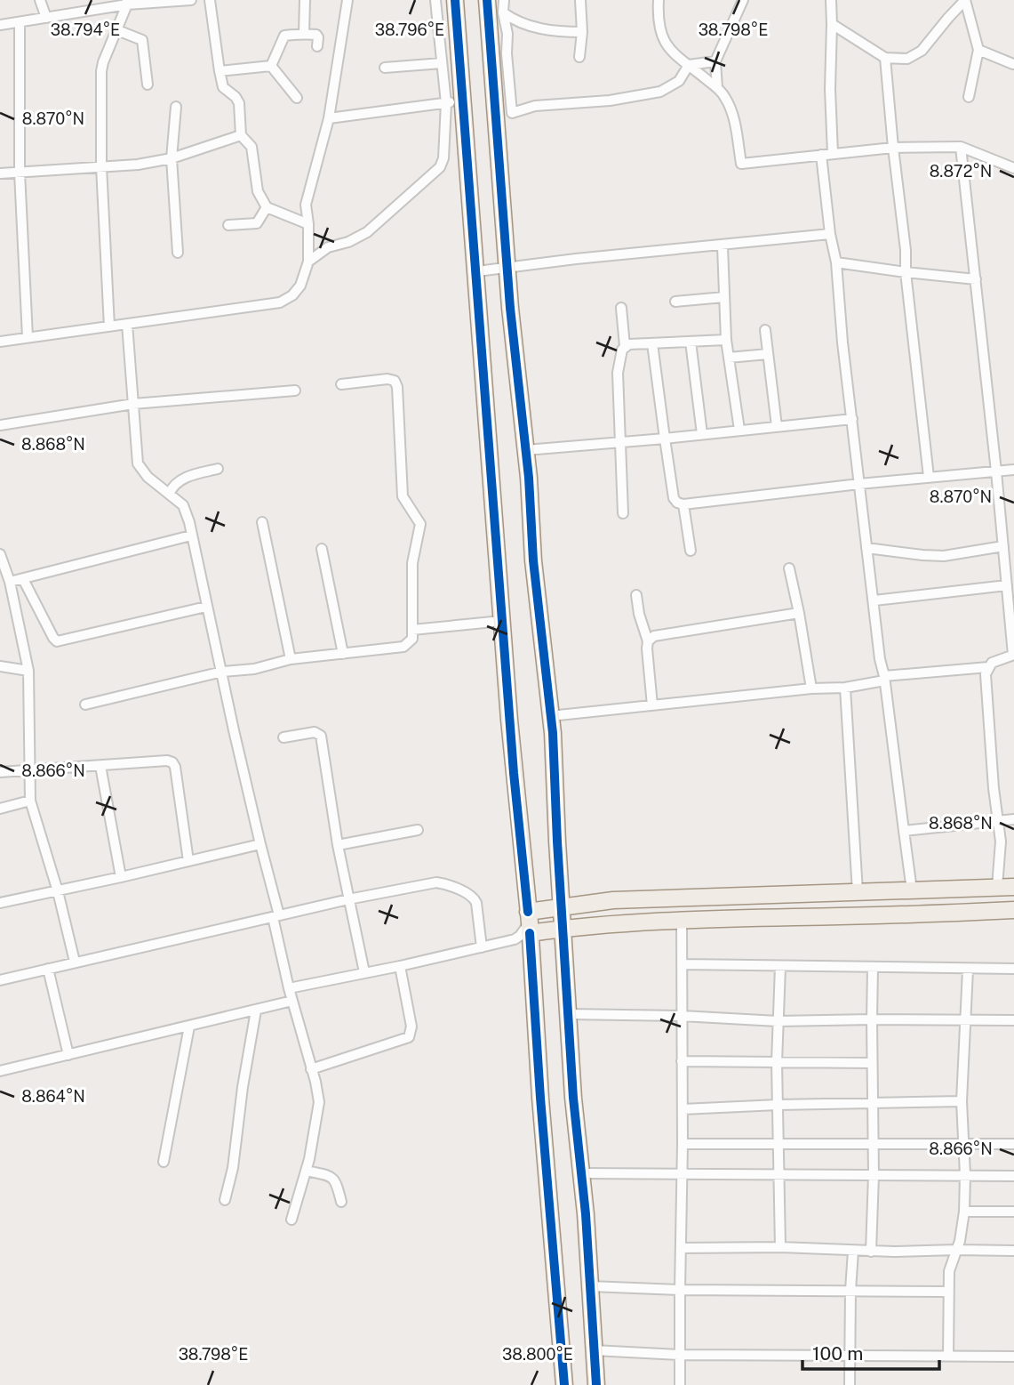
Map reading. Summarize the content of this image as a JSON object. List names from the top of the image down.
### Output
{
  "scale_bar": "100 m",
  "coordinates": [
    "38.794°E",
    "38.796°E",
    "38.798°E",
    "8.870°N",
    "8.872°N",
    "8.868°N",
    "8.866°N",
    "8.864°N",
    "38.800°E"
  ]
}
